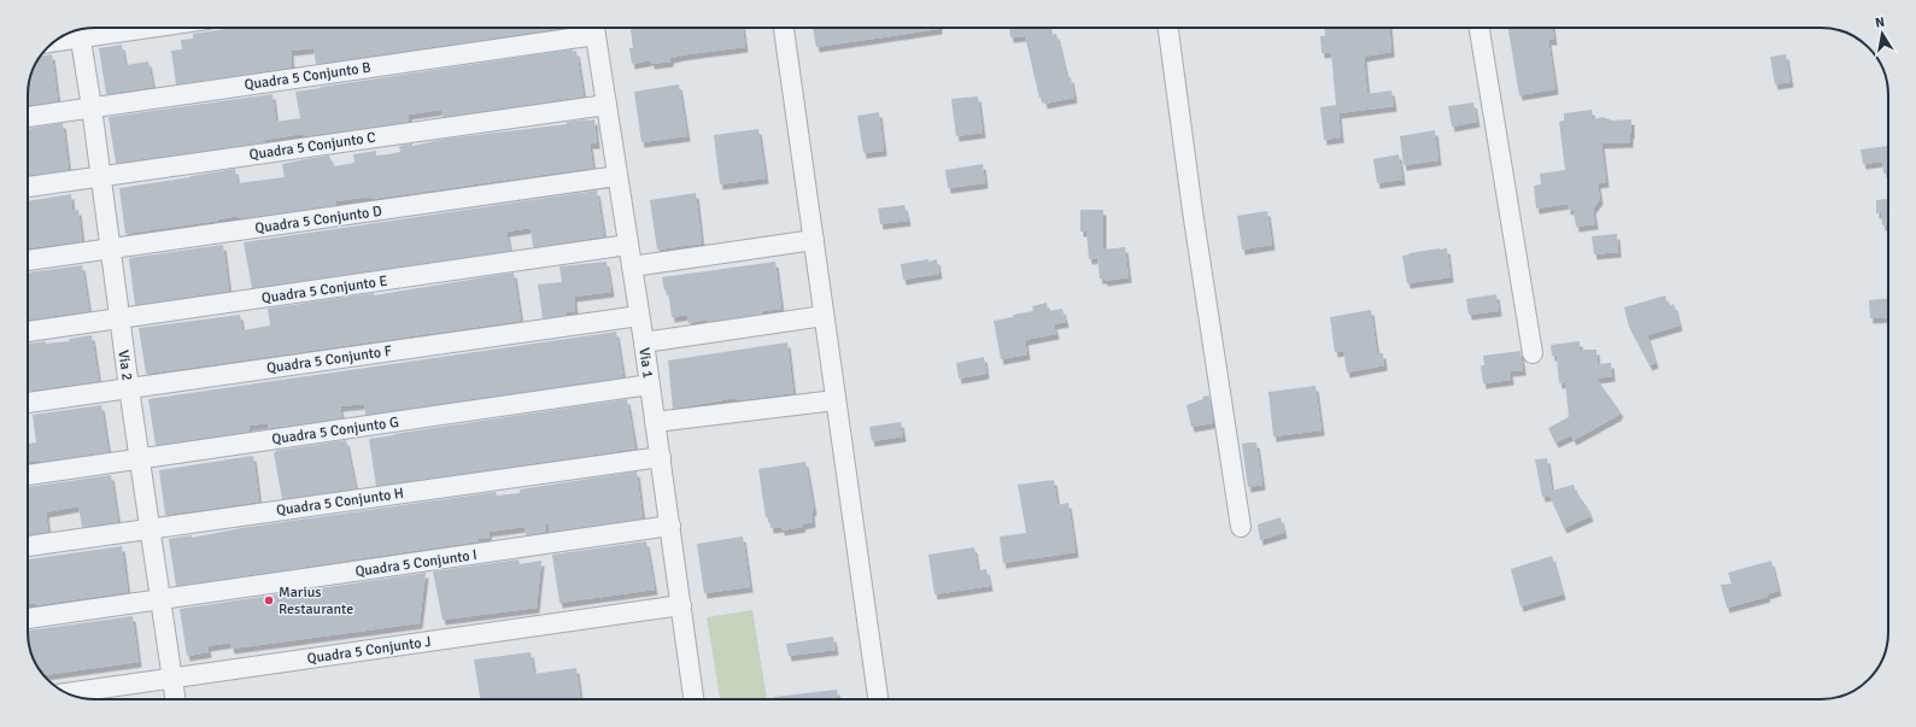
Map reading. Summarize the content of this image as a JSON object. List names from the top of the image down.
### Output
{
  "streets": {
    "street": [
      "Quadra 5 Conjunto B",
      "Quadra 5 Conjunto C",
      "Quadra 5 Conjunto D",
      "Quadra 5 Conjunto E",
      "Quadra 5 Conjunto F",
      "Via 1",
      "Via 2",
      "Quadra 5 Conjunto G",
      "Quadra 5 Conjunto H",
      "Quadra 5 Conjunto I",
      "Quadra 5 Conjunto J"
    ]
  },
  "crossings": [
    ["Quadra 5 Conjunto B", "Via 1"],
    ["Quadra 5 Conjunto B", "Via 2"],
    ["Quadra 5 Conjunto C", "Via 1"],
    ["Quadra 5 Conjunto C", "Via 2"],
    ["Quadra 5 Conjunto D", "Via 1"],
    ["Quadra 5 Conjunto D", "Via 2"],
    ["Quadra 5 Conjunto E", "Via 1"],
    ["Quadra 5 Conjunto E", "Via 2"],
    ["Quadra 5 Conjunto F", "Via 1"],
    ["Quadra 5 Conjunto F", "Via 2"],
    ["Via 1", "Quadra 5 Conjunto G"],
    ["Via 1", "Quadra 5 Conjunto H"],
    ["Via 1", "Quadra 5 Conjunto I"],
    ["Via 1", "Quadra 5 Conjunto J"],
    ["Via 2", "Quadra 5 Conjunto G"],
    ["Via 2", "Quadra 5 Conjunto H"],
    ["Via 2", "Quadra 5 Conjunto I"],
    ["Via 2", "Quadra 5 Conjunto J"]
  ],
  "places": ["Marius Restaurante"],
  "north": "top"
}
